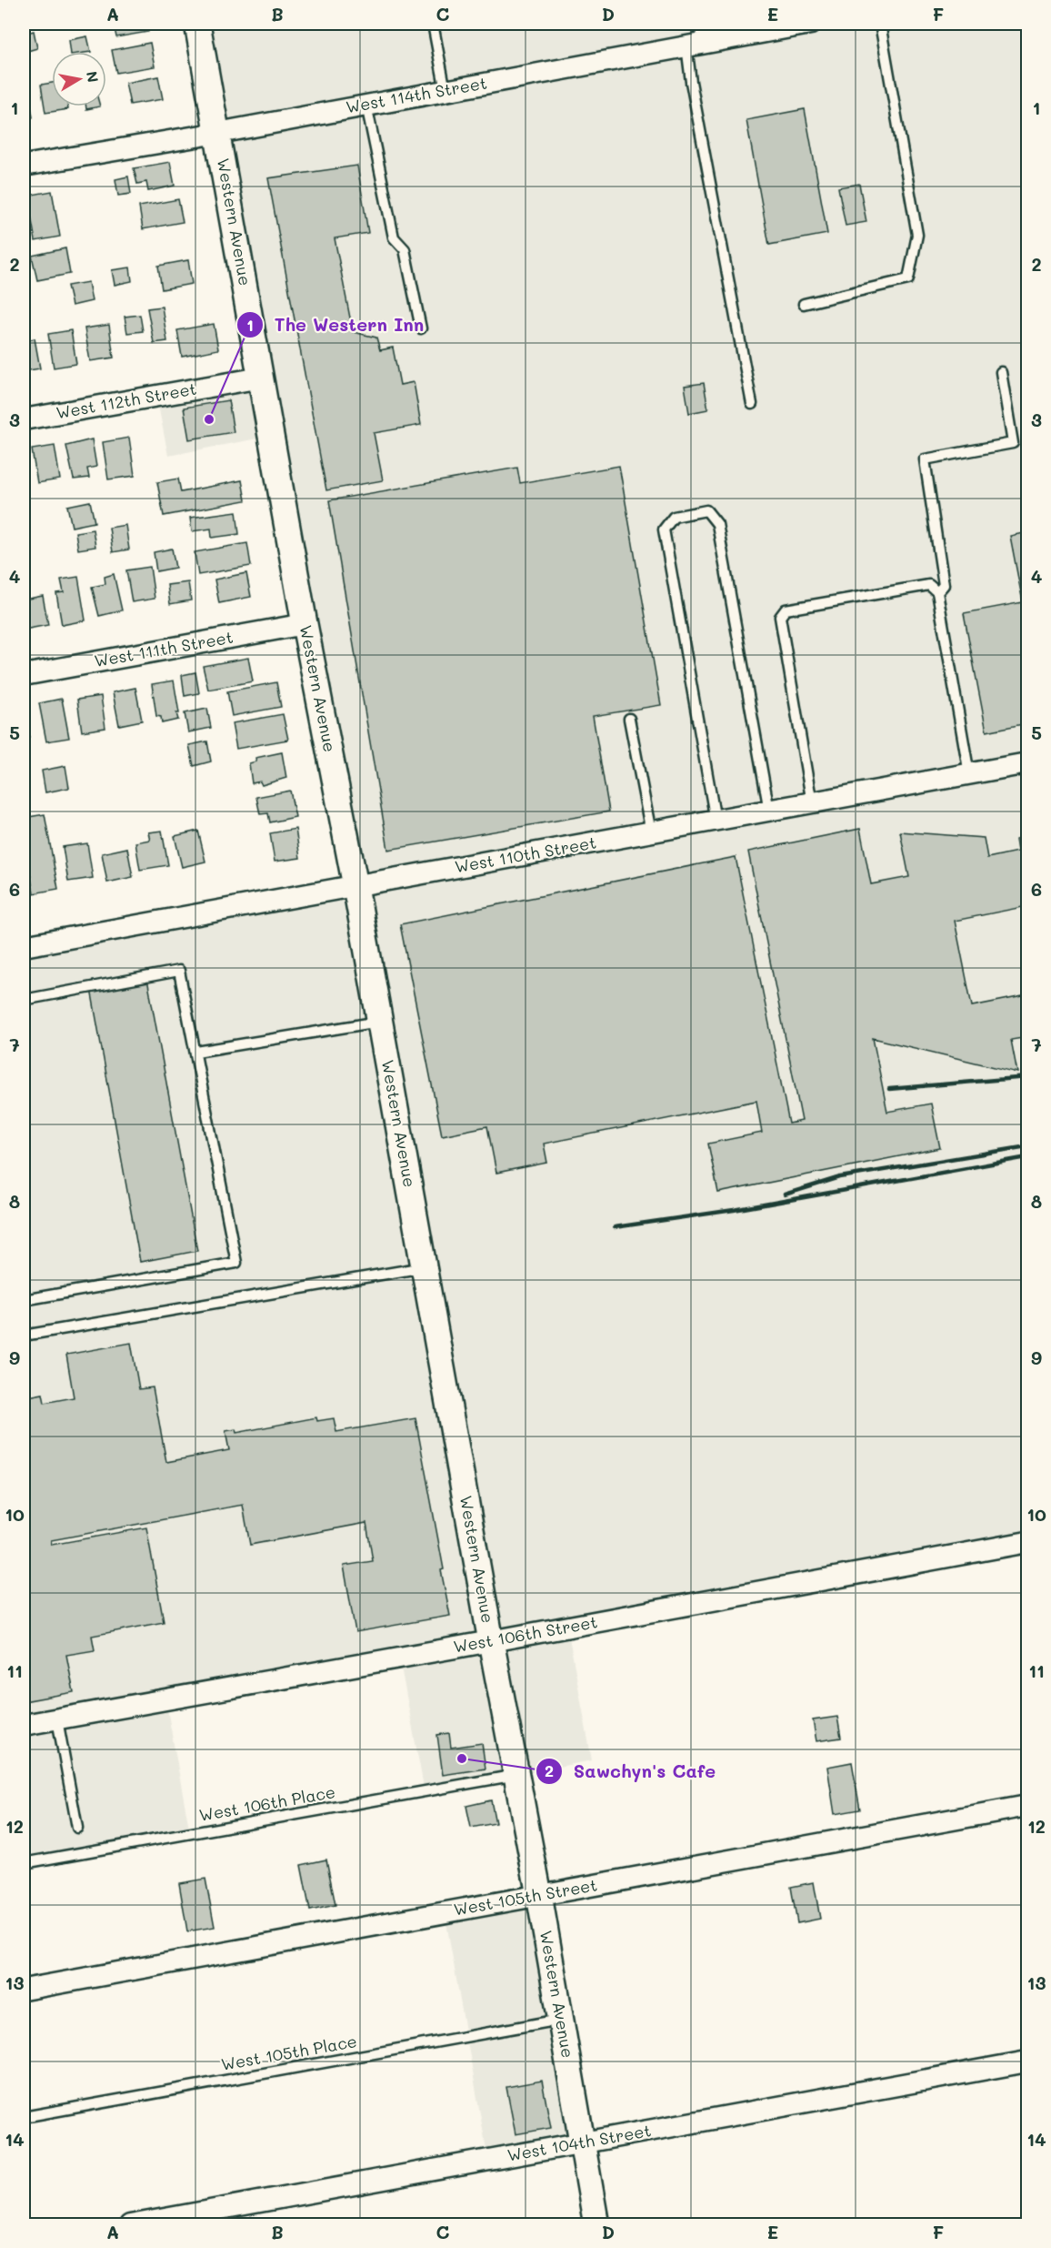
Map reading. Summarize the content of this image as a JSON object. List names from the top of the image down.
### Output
{
  "streets": {
    "street": [
      "West 114th Street",
      "Western Avenue",
      "West 112th Street",
      "West 111th Street",
      "West 110th Street",
      "West 106th Street",
      "West 105th Street",
      "West 104th Street"
    ],
    "lane": ["West 106th Place", "West 105th Place"]
  },
  "crossings": [
    ["West 114th Street", "Western Avenue"],
    ["Western Avenue", "West 112th Street"],
    ["Western Avenue", "West 111th Street"],
    ["Western Avenue", "West 110th Street"],
    ["Western Avenue", "West 106th Street"],
    ["Western Avenue", "West 106th Place"],
    ["Western Avenue", "West 105th Street"],
    ["Western Avenue", "West 105th Place"],
    ["Western Avenue", "West 104th Street"]
  ],
  "places": ["The Western Inn", "Sawchyn's Cafe"],
  "north": "right",
  "grid": {
    "columns": [
      "A",
      "B",
      "C",
      "D",
      "E",
      "F"
    ],
    "rows": [
      "1",
      "2",
      "3",
      "4",
      "5",
      "6",
      "7",
      "8",
      "9",
      "10",
      "11",
      "12",
      "13",
      "14"
    ]
  }
}
